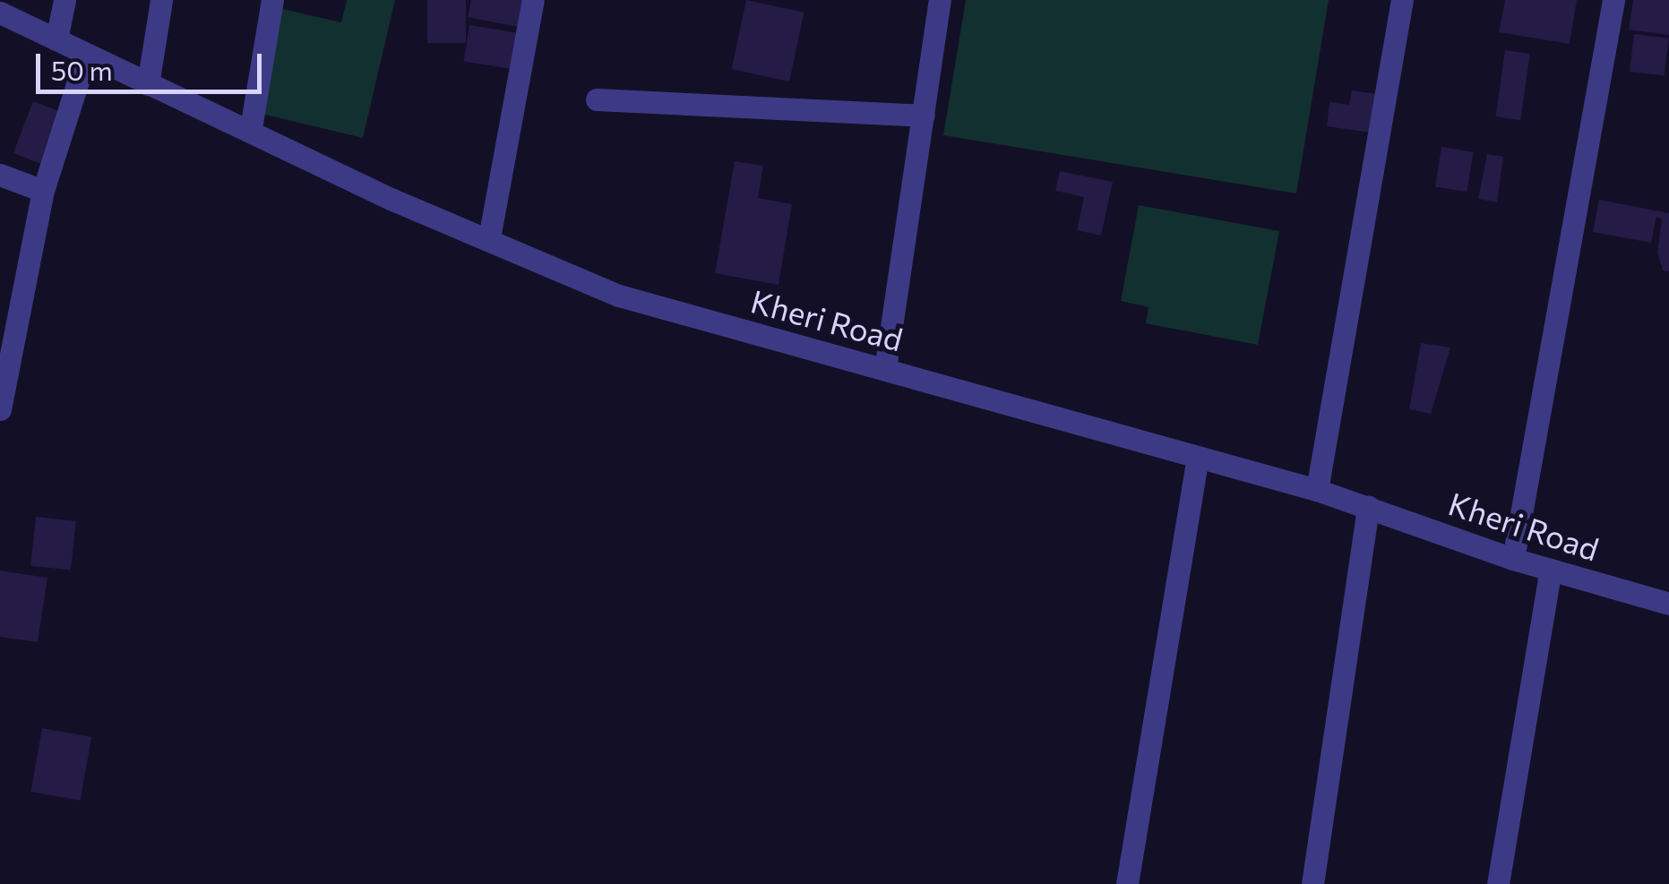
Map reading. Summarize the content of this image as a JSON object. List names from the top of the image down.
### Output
{
  "streets": {
    "street": ["Kheri Road"]
  },
  "scale_bar": "50 m"
}
